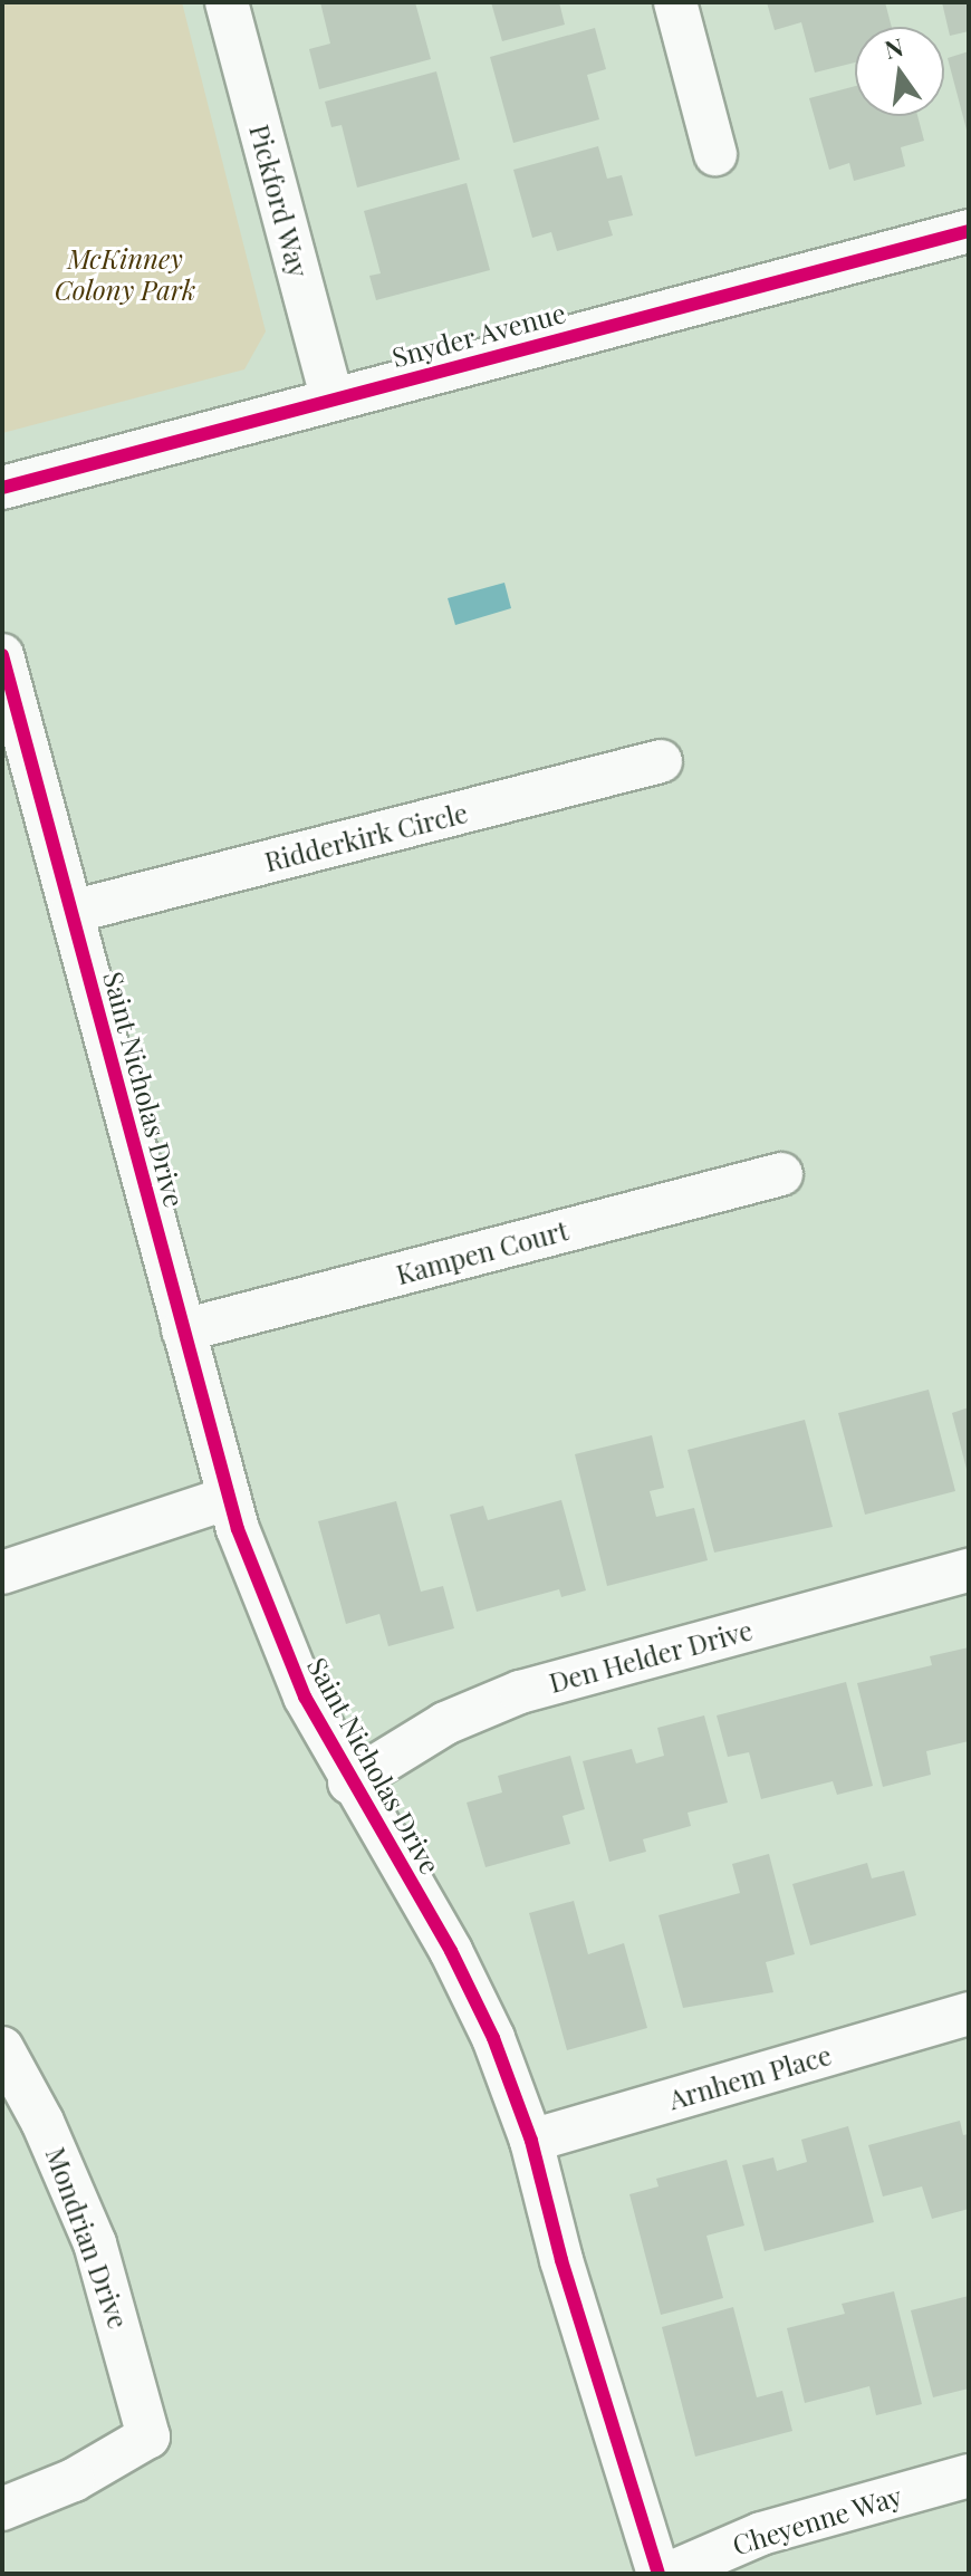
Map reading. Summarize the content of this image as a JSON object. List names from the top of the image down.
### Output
{
  "streets": {
    "street": [
      "Pickford Way",
      "Snyder Avenue",
      "Ridderkirk Circle",
      "Saint Nicholas Drive",
      "Kampen Court",
      "Den Helder Drive",
      "Arnhem Place",
      "Mondrian Drive",
      "Cheyenne Way"
    ]
  },
  "crossings": [
    ["Pickford Way", "Snyder Avenue"],
    ["Ridderkirk Circle", "Saint Nicholas Drive"],
    ["Saint Nicholas Drive", "Kampen Court"],
    ["Saint Nicholas Drive", "Den Helder Drive"],
    ["Saint Nicholas Drive", "Arnhem Place"]
  ],
  "parks": ["McKinney Colony Park"],
  "north": "top"
}
